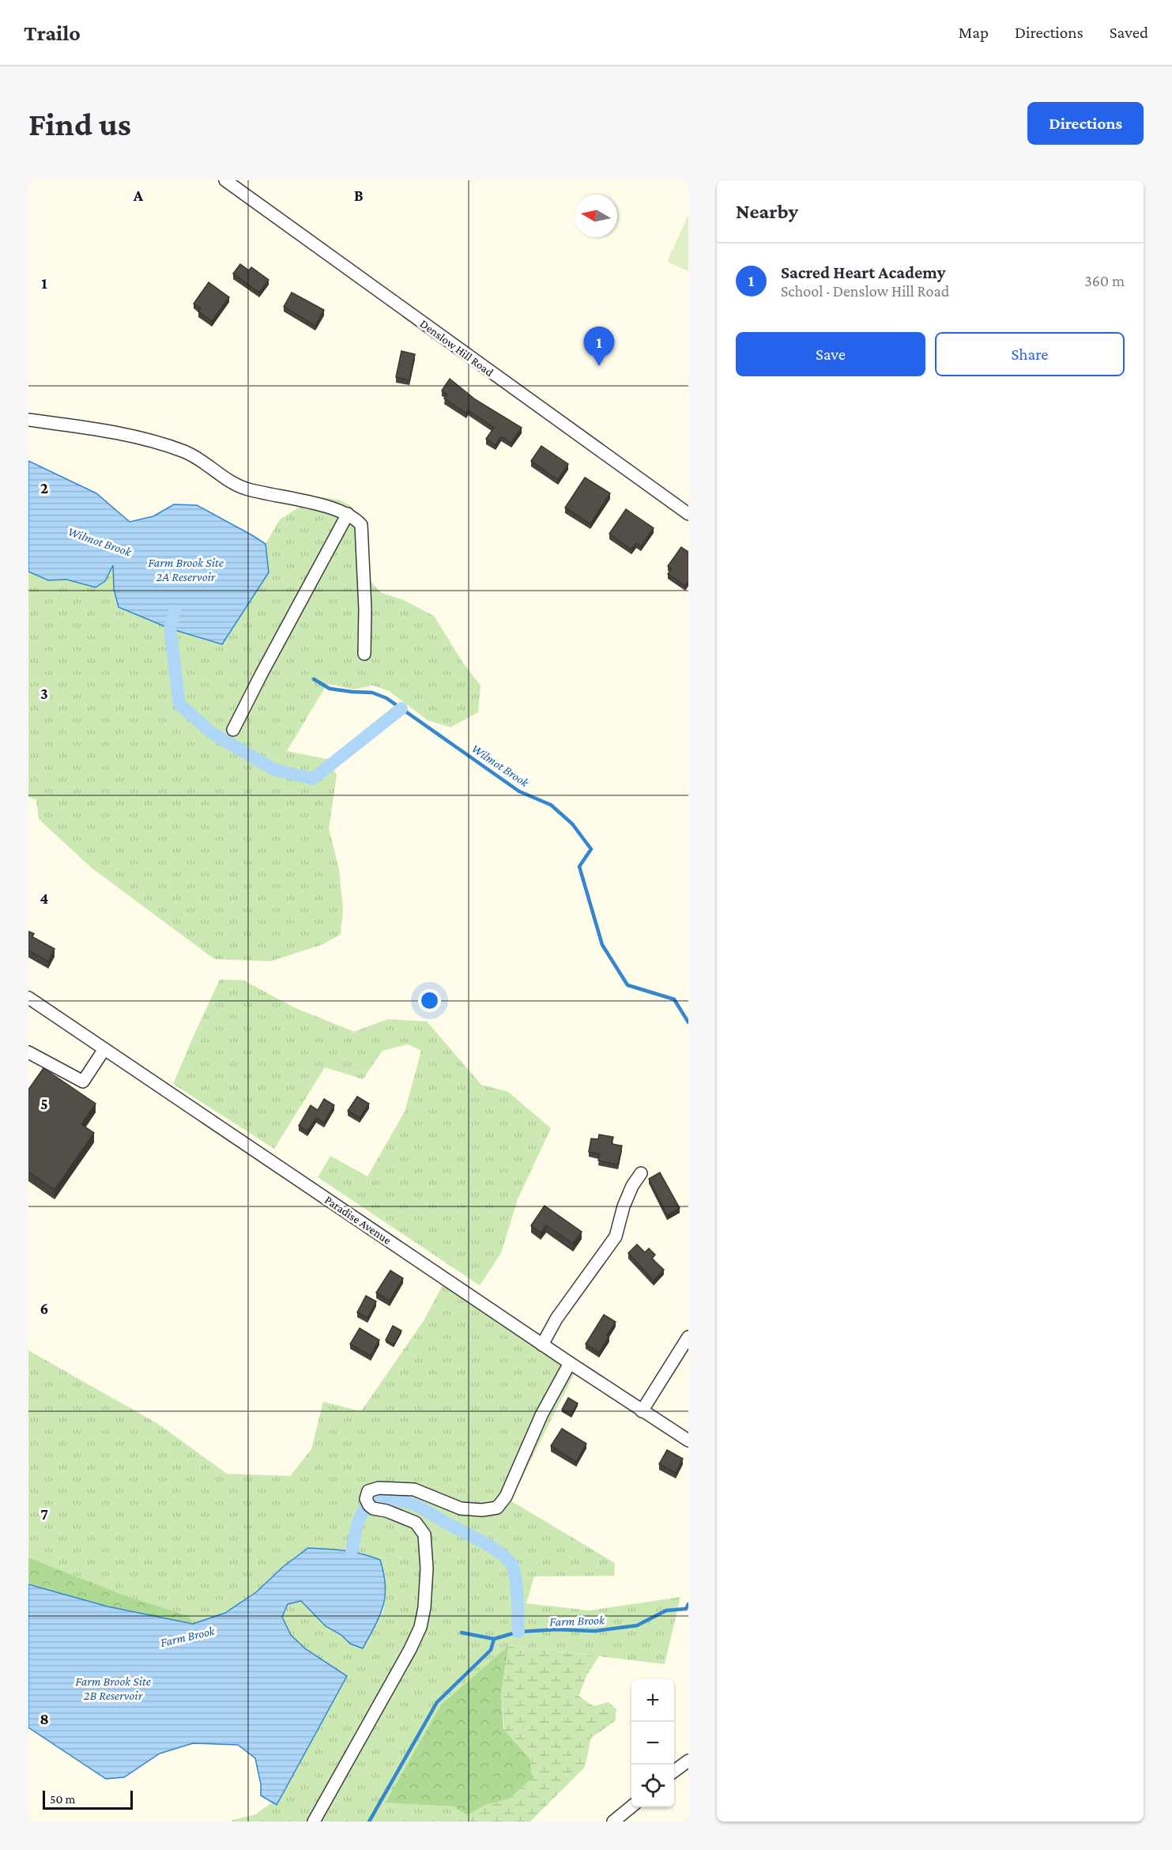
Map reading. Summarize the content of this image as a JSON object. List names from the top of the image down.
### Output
{
  "streets": {
    "street": ["Denslow Hill Road", "Paradise Avenue"]
  },
  "water": [
    "Wilmot Brook",
    "Farm Brook Site 2A Reservoir",
    "Farm Brook",
    "Farm Brook Site 2B Reservoir"
  ],
  "scale_bar": "50 m",
  "north": "left",
  "page": {
    "header": "Trailo",
    "nav": ["Map", "Directions", "Saved"],
    "buttons": [
      "Directions",
      ["Save", "Share"]
    ],
    "title": "Find us",
    "heading": "Nearby",
    "list": [
      {
        "mark": "1",
        "name": "Sacred Heart Academy",
        "note": "School · Denslow Hill Road",
        "value": "360 m"
      }
    ],
    "pins": "1",
    "map_buttons": ["+", "−"],
    "scale": "50 m"
  },
  "grid": {
    "columns": ["A", "B"],
    "rows": [
      "1",
      "2",
      "3",
      "4",
      "5",
      "6",
      "7",
      "8"
    ]
  }
}
